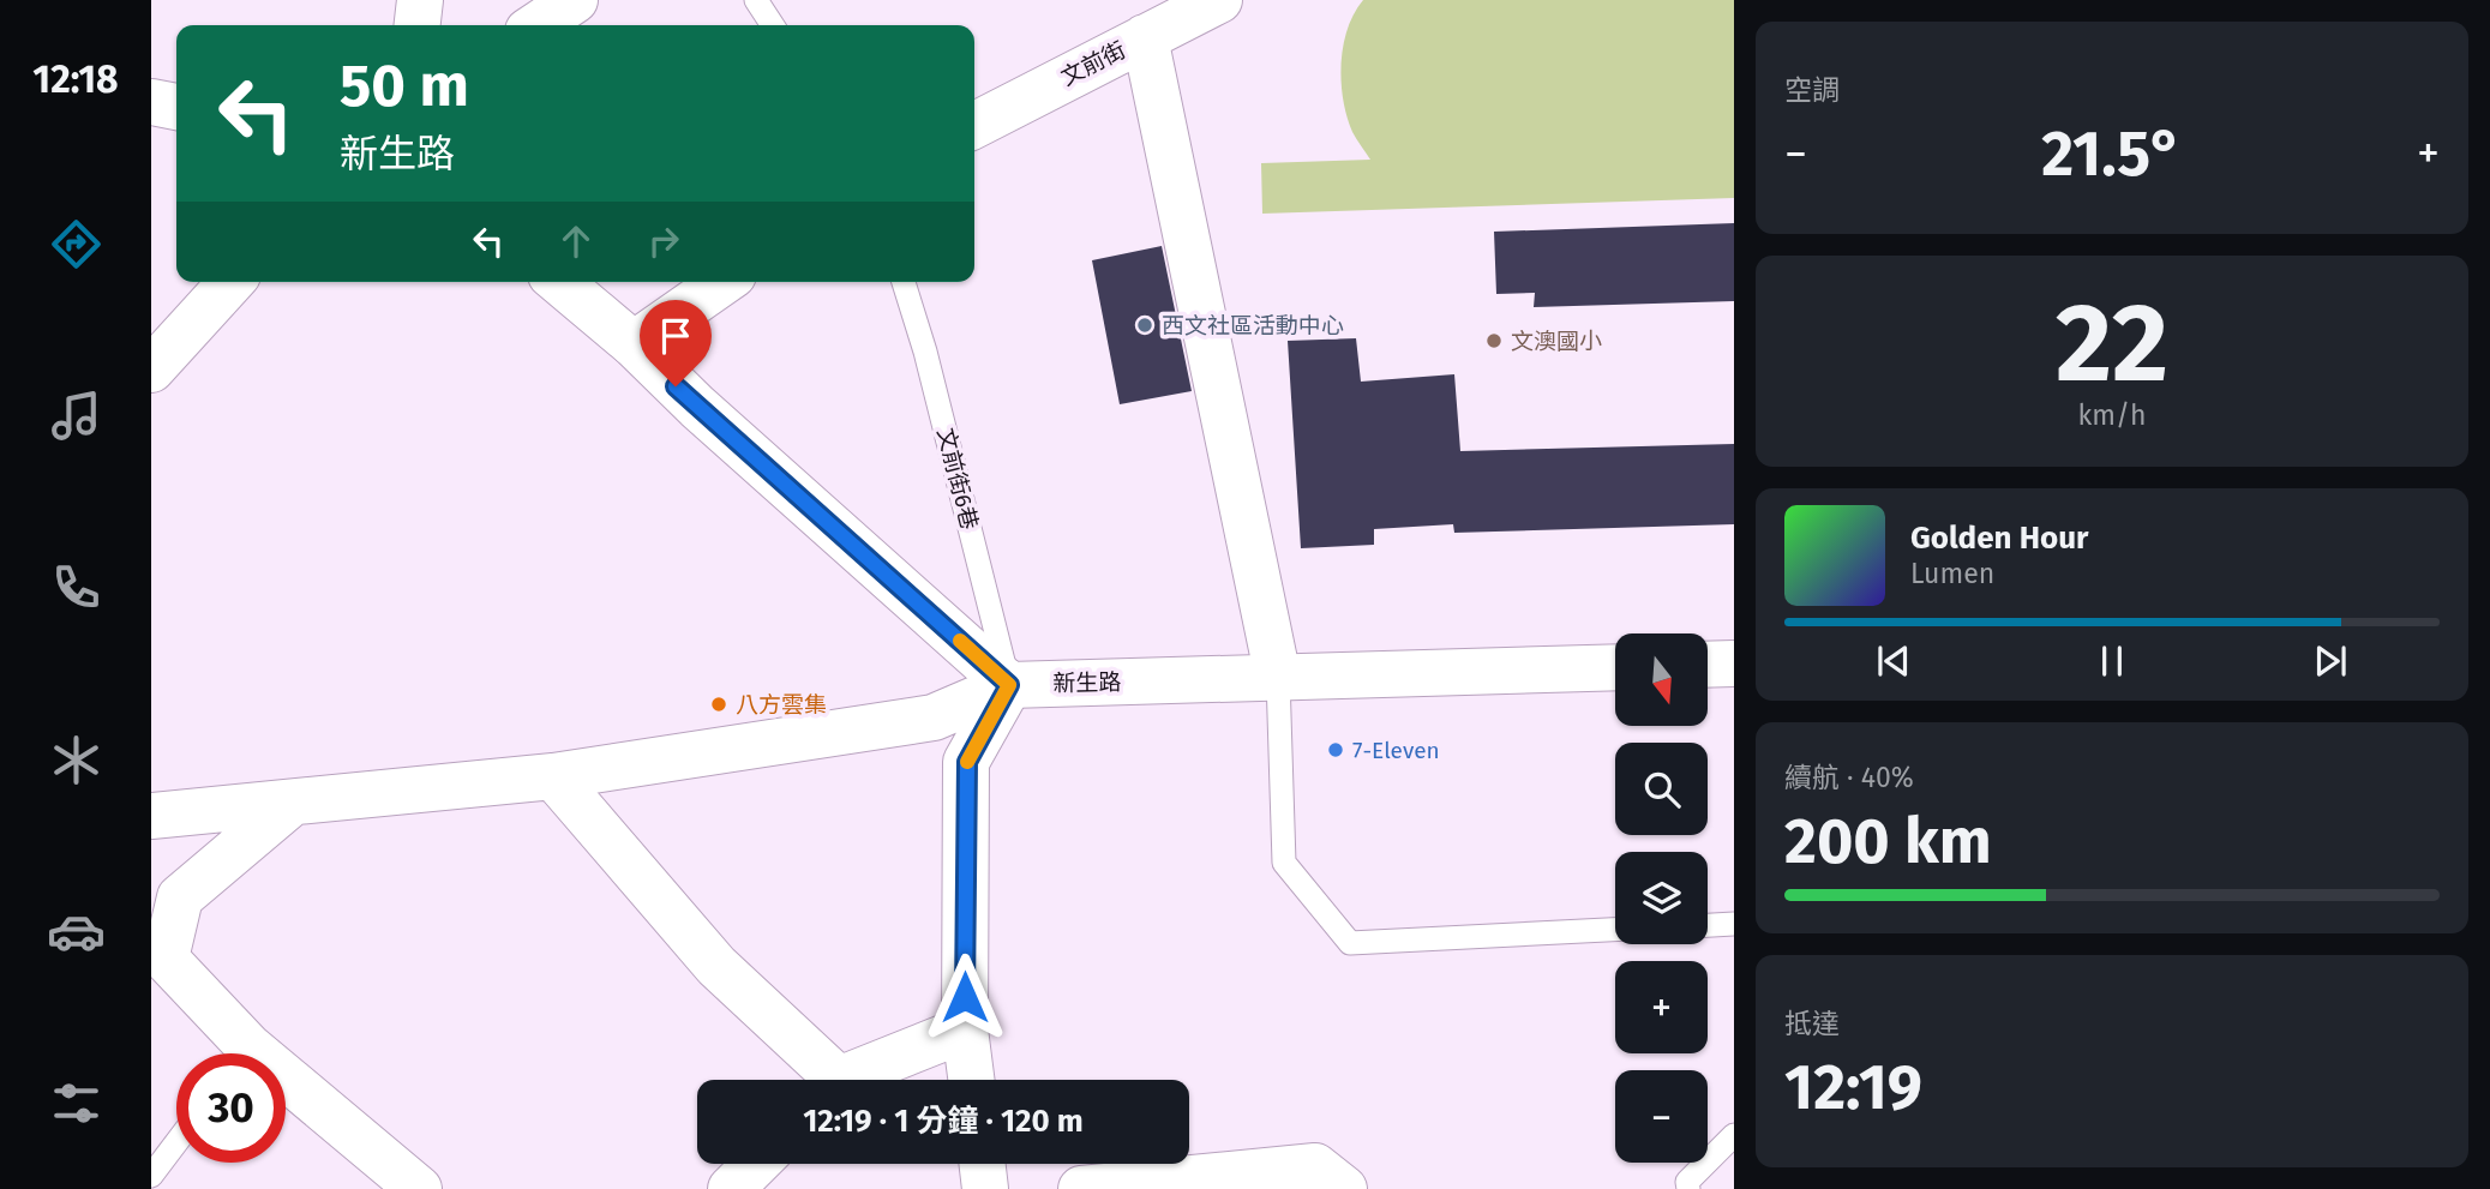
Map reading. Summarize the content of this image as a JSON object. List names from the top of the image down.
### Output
{
  "streets": {
    "street": ["文前街", "新生路"],
    "lane": ["文前街6巷"]
  },
  "crossings": [
    ["文前街6巷", "新生路"]
  ],
  "places": [
    "西文社區活動中心",
    "文澳國小",
    "八方雲集",
    "7-Eleven"
  ],
  "north": "bottom",
  "page": {
    "tabs": "12:18",
    "tile": [
      "空調",
      ["22", "km/h"],
      ["續航 · 40%", "200 km"],
      ["抵達", "12:19"]
    ],
    "turn": ["50 m", "新生路"],
    "heat": ["−", "21.5°", "+"],
    "song": ["Golden Hour", "Lumen"],
    "map_buttons": ["+", "−"],
    "limit": "30",
    "trip": "12:19 · 1 分鐘 · 120 m"
  }
}
